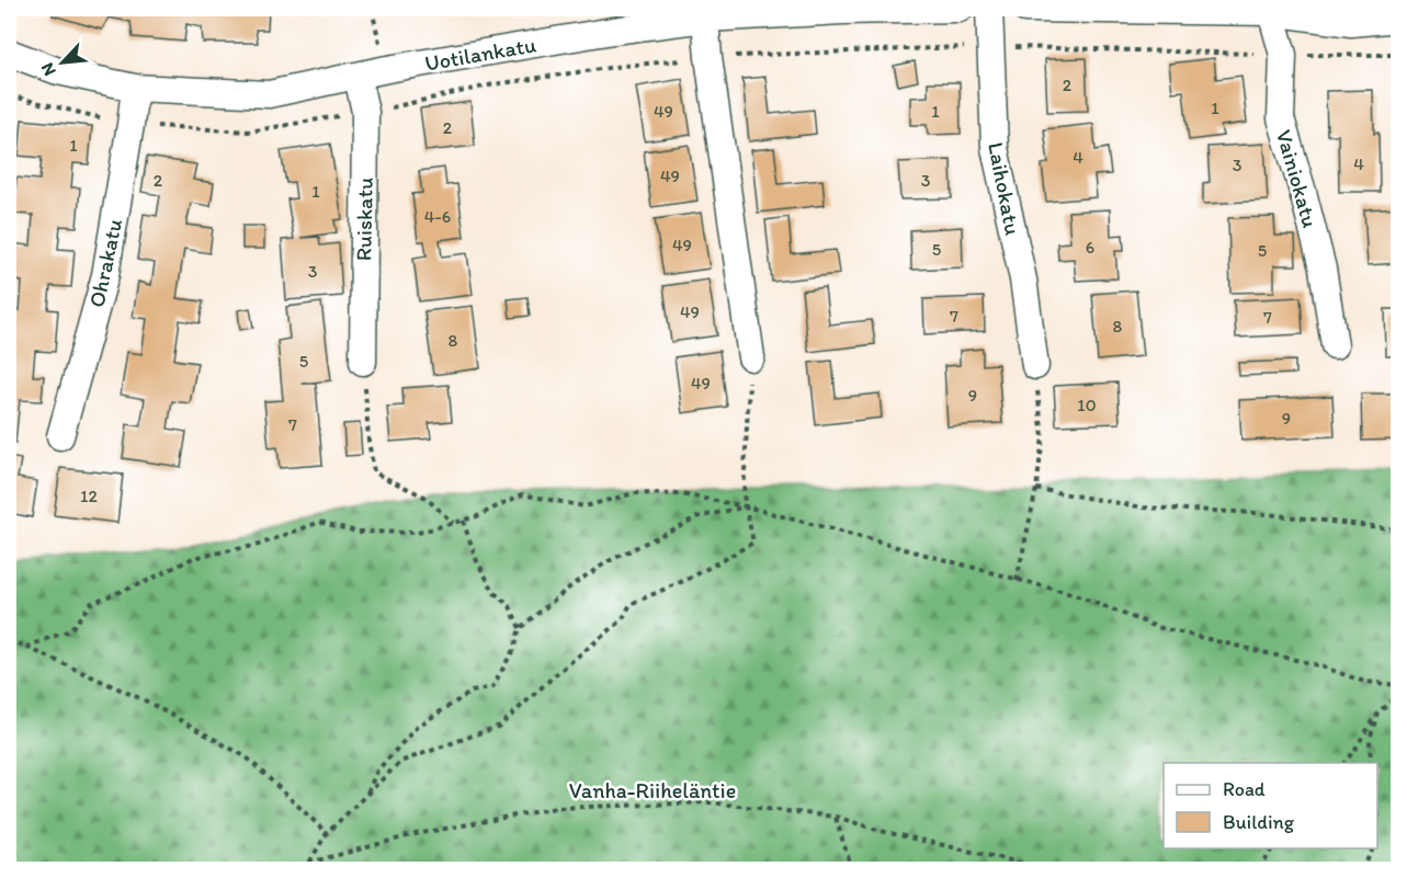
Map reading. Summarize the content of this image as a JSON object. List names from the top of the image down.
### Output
{
  "streets": {
    "street": [
      "Uotilankatu",
      "Vainiokatu",
      "Laihokatu",
      "Ruiskatu",
      "Ohrakatu"
    ],
    "path": ["Vanha-Riiheläntie"]
  },
  "crossings": [
    ["Uotilankatu", "Ruiskatu"],
    ["Uotilankatu", "Ohrakatu"]
  ],
  "house_numbers": [
    "2",
    "1",
    "49",
    "1",
    "2",
    "1",
    "4",
    "4",
    "3",
    "49",
    "2",
    "3",
    "1",
    "4-6",
    "49",
    "6",
    "5",
    "5",
    "3",
    "49",
    "7",
    "7",
    "8",
    "8",
    "5",
    "49",
    "9",
    "10",
    "9",
    "7",
    "12"
  ],
  "legend": ["Road", "Building"],
  "north": "bottom left"
}
